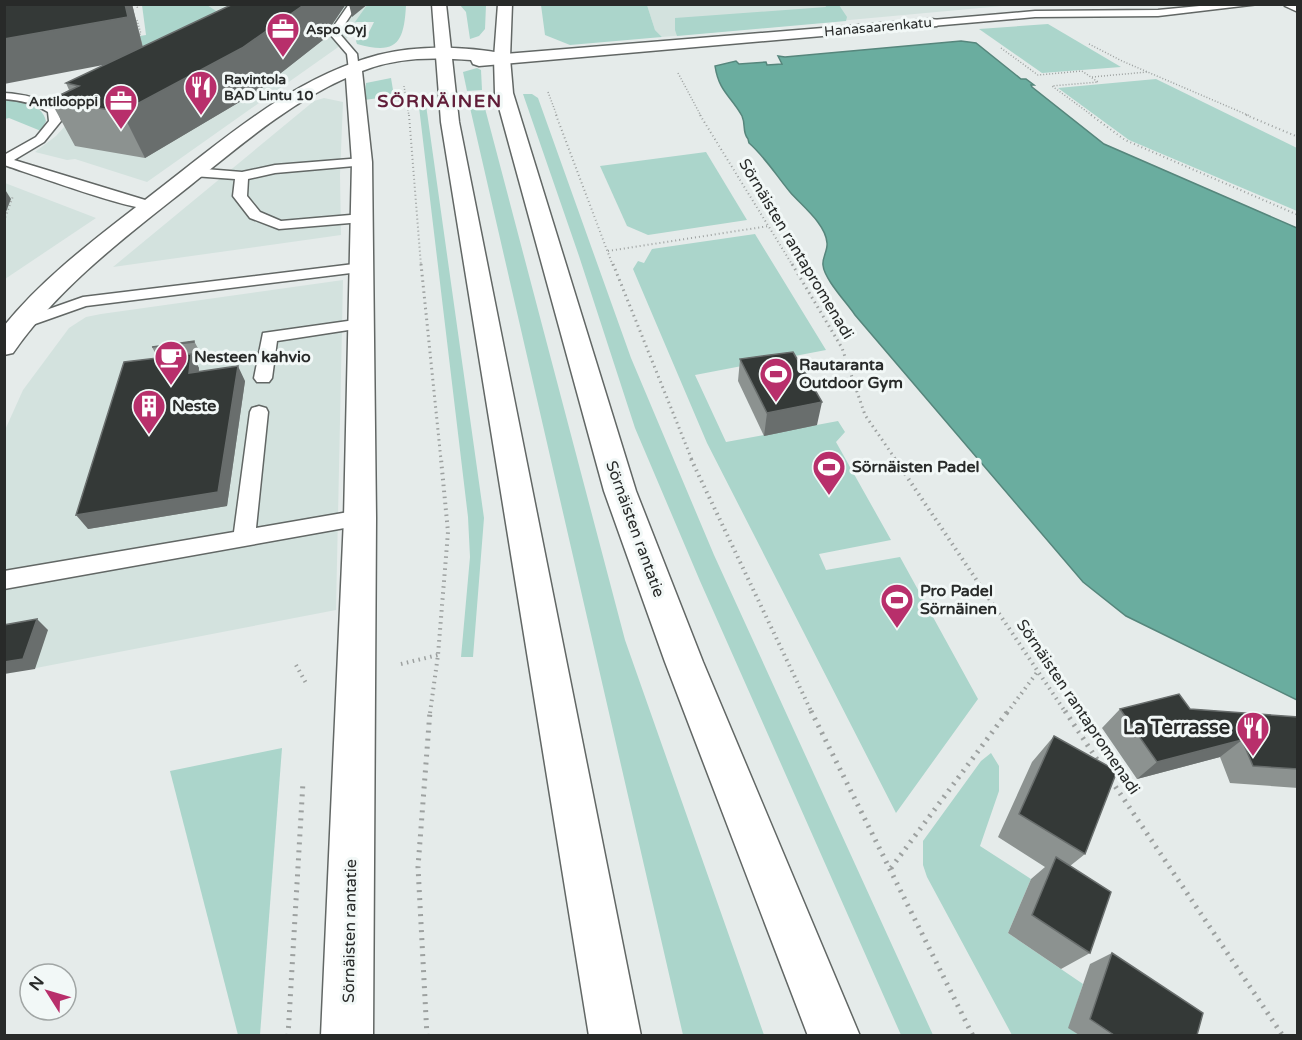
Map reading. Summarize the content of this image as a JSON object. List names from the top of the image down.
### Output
{
  "streets": {
    "street": ["Hanasaarenkatu", "Sörnäisten rantatie"],
    "path": ["Sörnäisten rantapromenadi"]
  },
  "crossings": [
    ["Hanasaarenkatu", "Sörnäisten rantapromenadi"],
    ["Hanasaarenkatu", "Sörnäisten rantatie"]
  ],
  "districts": ["SÖRNÄINEN"],
  "places": {
    "office": ["Aspo Oyj", "Antilooppi"],
    "restaurant": ["Ravintola BAD Lintu 10", "La Terrasse"],
    "cafe": ["Nesteen kahvio"],
    "sports": ["Rautaranta Outdoor Gym", "Sörnäisten Padel", "Pro Padel Sörnäinen"],
    "building": ["Neste"]
  },
  "north": "top left"
}
